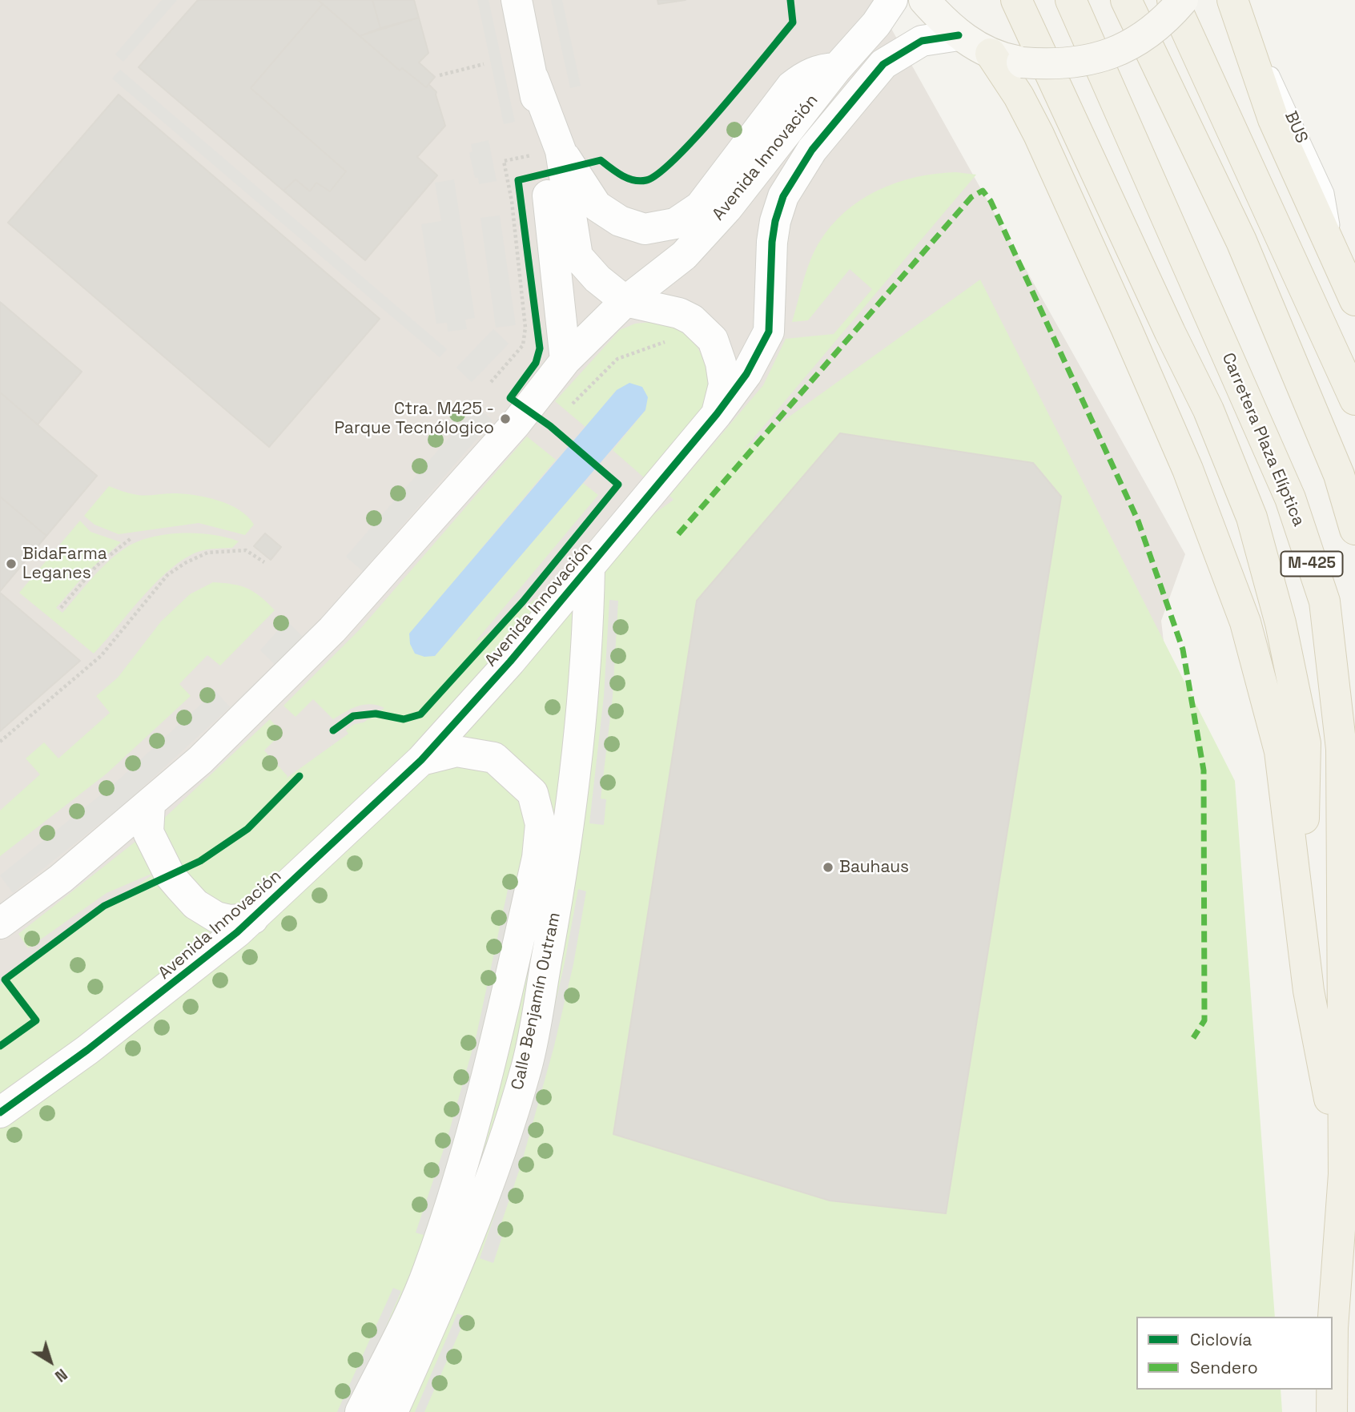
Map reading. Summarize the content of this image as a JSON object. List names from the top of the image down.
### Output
{
  "streets": {
    "main road": ["Carretera Plaza Elíptica", "M-425"],
    "street": ["Avenida Innovación", "Calle Benjamín Outram"]
  },
  "crossings": [
    ["Avenida Innovación", "Calle Benjamín Outram"]
  ],
  "places": ["Ctra. M425 - Parque Tecnólogico", "BidaFarma Leganes", "Bauhaus"],
  "legend": ["Ciclovía", "Sendero"],
  "north": "bottom right"
}
